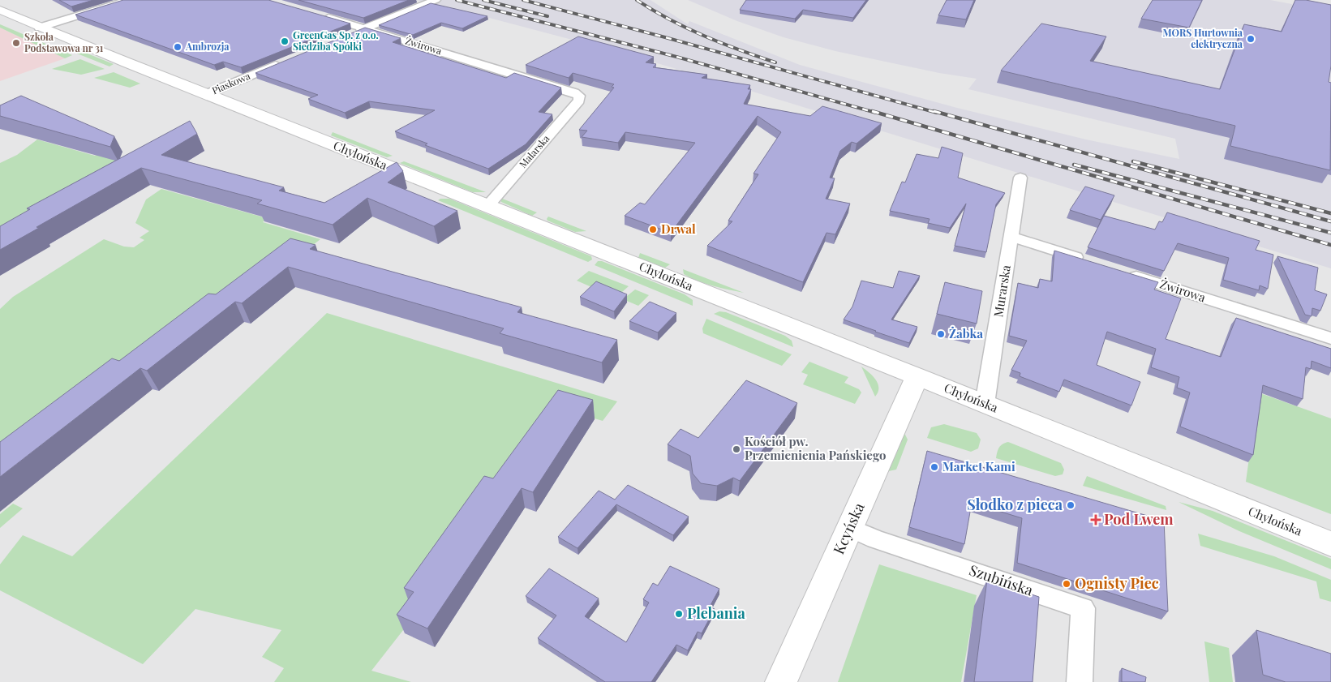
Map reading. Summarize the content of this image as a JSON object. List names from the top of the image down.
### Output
{
  "streets": {
    "street": [
      "Żwirowa",
      "Piaskowa",
      "Malarska",
      "Chylońska",
      "Murarska",
      "Kcyńska",
      "Szubińska"
    ]
  },
  "crossings": [
    ["Żwirowa", "Malarska"],
    ["Piaskowa", "Chylońska"],
    ["Malarska", "Chylońska"],
    ["Chylońska", "Murarska"],
    ["Chylońska", "Kcyńska"],
    ["Kcyńska", "Szubińska"]
  ],
  "places": {
    "other": [
      "MORS Hurtownia elektryczna",
      "GreenGas Sp. z o.o. Siedziba Spółki",
      "Szkoła Podstawowa nr 31",
      "Ambrozja",
      "Drwal",
      "Żabka",
      "Kościół pw. Przemienienia Pańskiego",
      "Market Kami",
      "Słodko z pieca",
      "Ognisty Piec",
      "Plebania"
    ],
    "health": ["Pod Lwem"]
  }
}
